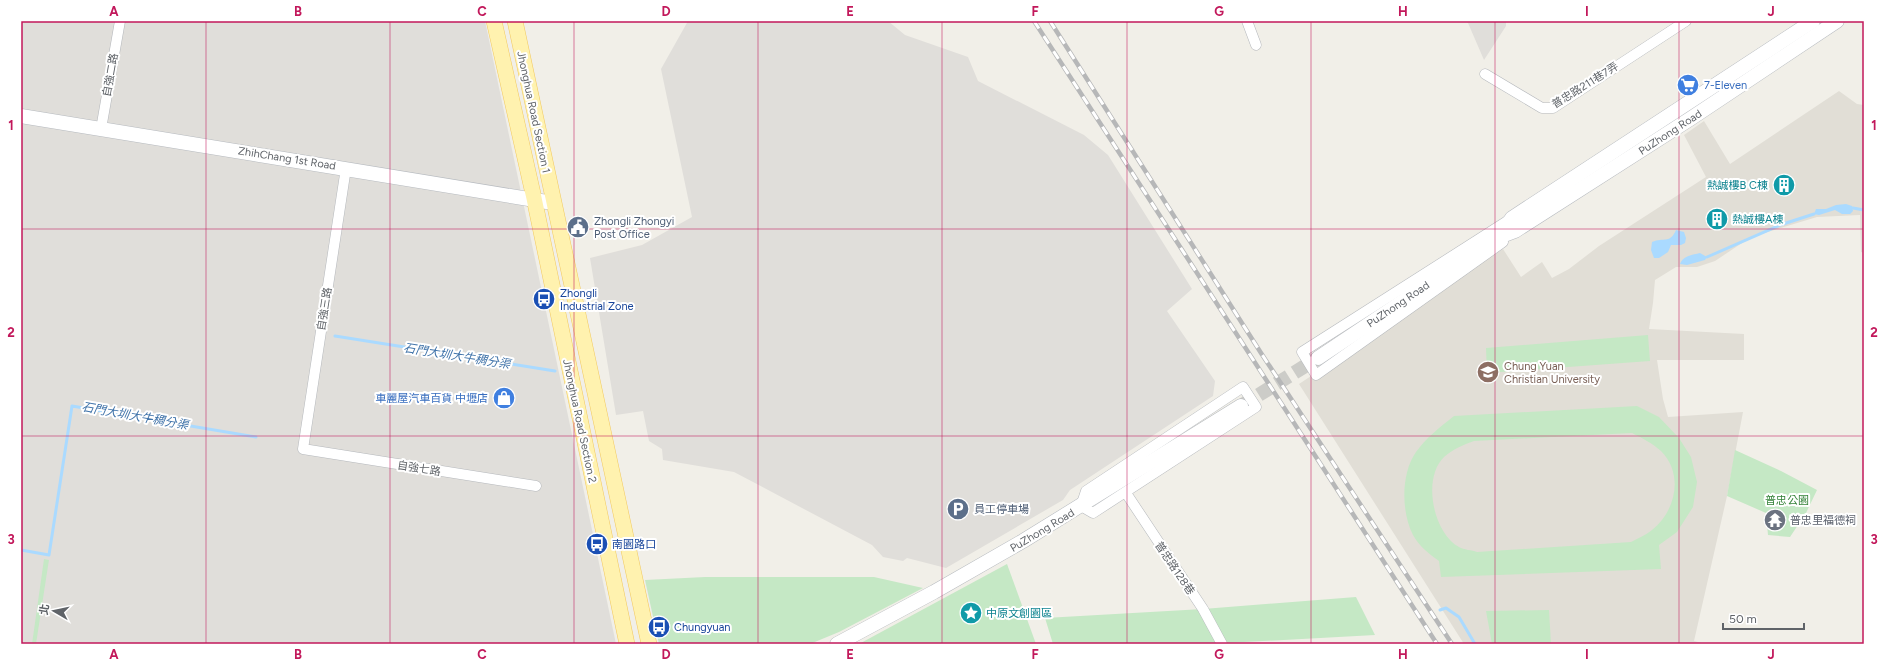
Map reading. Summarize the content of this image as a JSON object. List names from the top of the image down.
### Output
{
  "streets": {
    "main road": ["Jhonghua Road Section 1", "Jhonghua Road Section 2"],
    "street": [
      "自強二路",
      "普忠路211巷7弄",
      "PuZhong Road",
      "ZhihChang 1st Road",
      "自強三路",
      "自強七路",
      "普忠路128巷"
    ]
  },
  "crossings": [
    ["自強二路", "ZhihChang 1st Road"],
    ["Jhonghua Road Section 1", "ZhihChang 1st Road"],
    ["Jhonghua Road Section 1", "Jhonghua Road Section 2"],
    ["ZhihChang 1st Road", "自強三路"],
    ["ZhihChang 1st Road", "Jhonghua Road Section 2"],
    ["自強三路", "自強七路"]
  ],
  "water": ["石門大圳大牛稠分渠"],
  "parks": ["普忠公園"],
  "places": {
    "supermarket": ["7-Eleven"],
    "building": ["熱誠樓B C棟", "熱誠樓A棟"],
    "public building": ["Zhongli Zhongyi Post Office"],
    "bus stop": ["Zhongli Industrial Zone", "南園路口", "Chungyuan"],
    "school or university": ["Chung Yuan Christian University"],
    "shop": ["車麗屋汽車百貨 中壢店"],
    "parking": ["員工停車場"],
    "temple": ["普忠里福德祠"],
    "place": ["中原文創園區"]
  },
  "scale_bar": "50 m",
  "north": "left",
  "grid": {
    "columns": [
      "A",
      "B",
      "C",
      "D",
      "E",
      "F",
      "G",
      "H",
      "I",
      "J"
    ],
    "rows": ["1", "2", "3"]
  }
}
